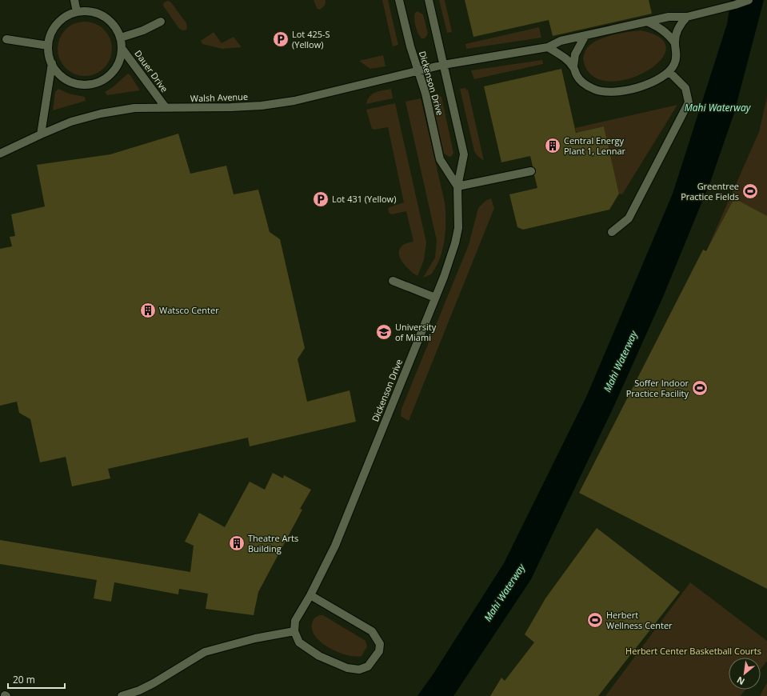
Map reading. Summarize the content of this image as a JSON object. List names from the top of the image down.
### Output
{
  "streets": {
    "street": ["Dauer Drive", "Dickenson Drive", "Walsh Avenue"]
  },
  "crossings": [
    ["Dauer Drive", "Walsh Avenue"],
    ["Dickenson Drive", "Walsh Avenue"]
  ],
  "water": ["Mahi Waterway"],
  "parks": ["Herbert Center Basketball Courts"],
  "places": {
    "parking": ["Lot 425-S (Yellow)", "Lot 431 (Yellow)"],
    "building": ["Central Energy Plant 1, Lennar", "Watsco Center", "Theatre Arts Building"],
    "sports": ["Greentree Practice Fields", "Soffer Indoor Practice Facility", "Herbert Wellness Center"],
    "school or university": ["University of Miami"]
  },
  "scale_bar": "20 m",
  "north": "bottom left"
}
